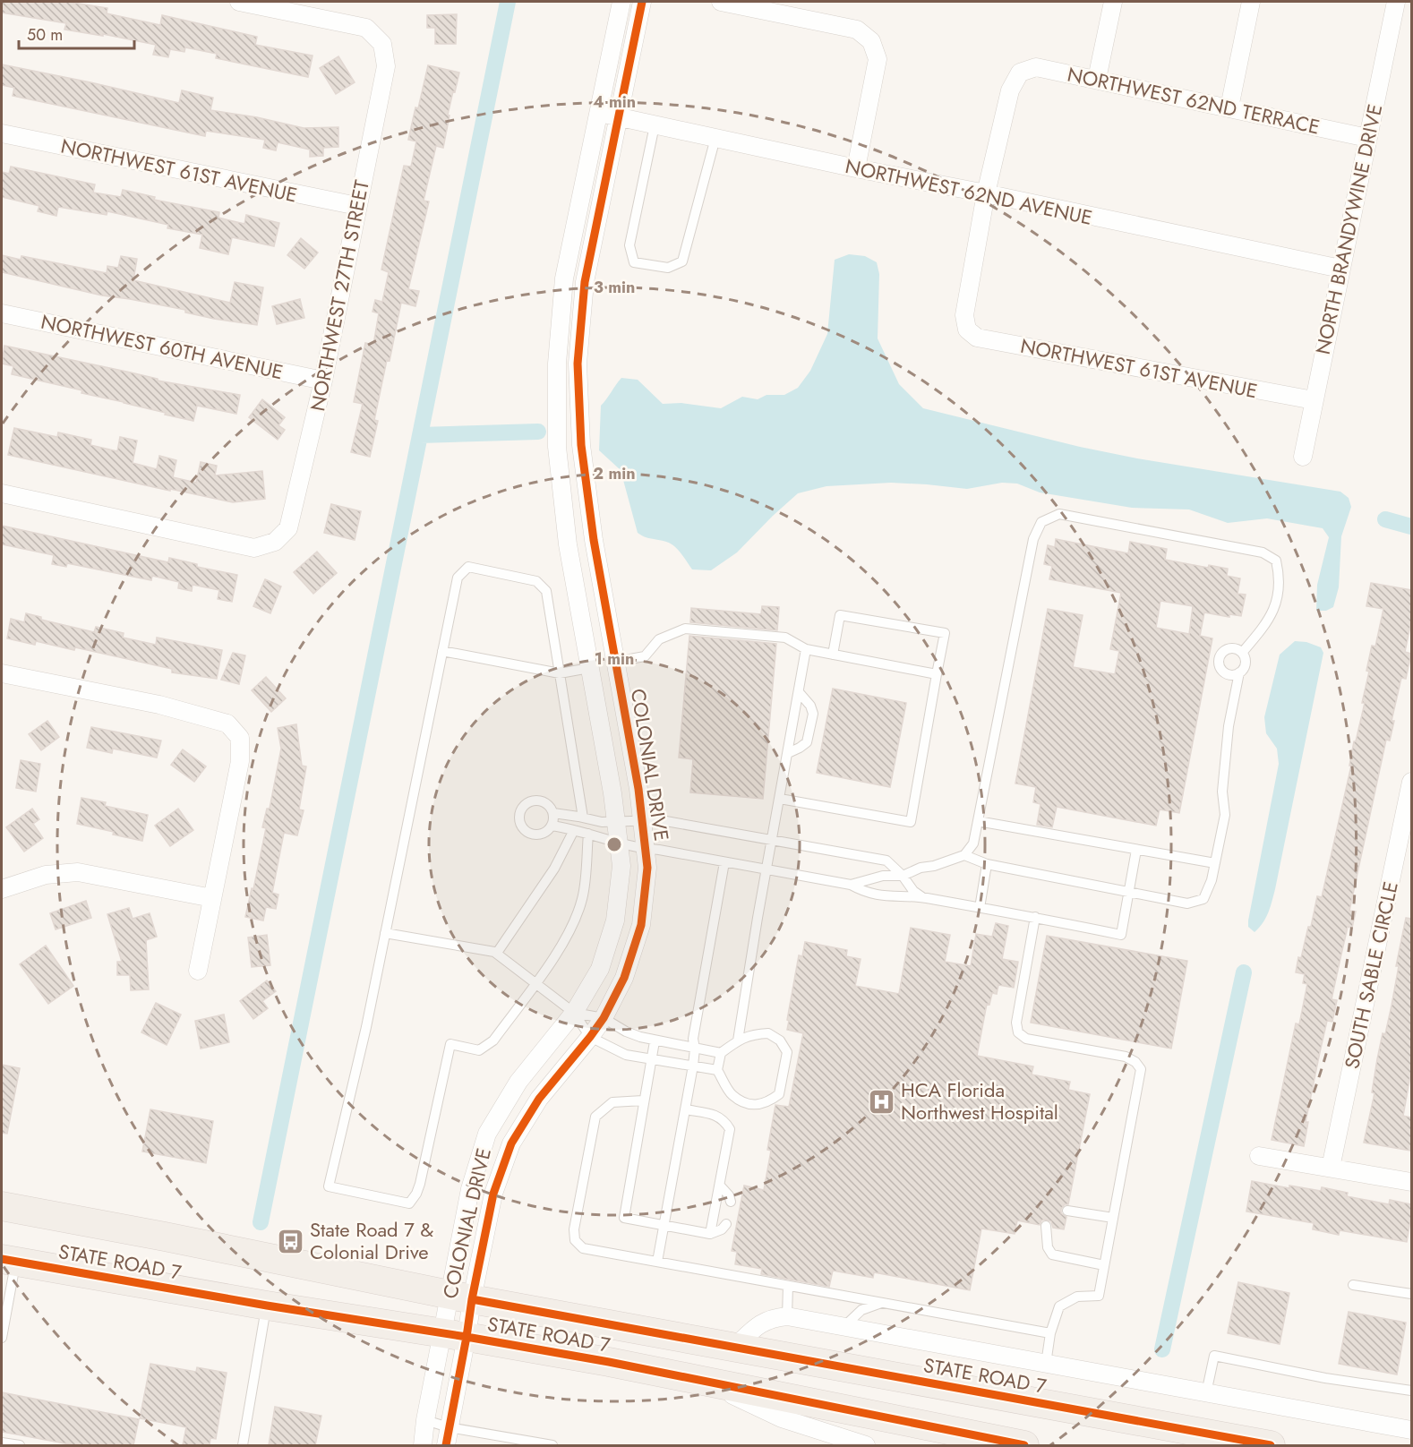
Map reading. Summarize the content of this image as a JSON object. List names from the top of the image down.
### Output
{
  "streets": {
    "main road": ["STATE ROAD 7"],
    "street": [
      "NORTHWEST 62ND TERRACE",
      "NORTHWEST 61ST AVENUE",
      "NORTHWEST 62ND AVENUE",
      "NORTH BRANDYWINE DRIVE",
      "NORTHWEST 27TH STREET",
      "NORTHWEST 60TH AVENUE",
      "COLONIAL DRIVE",
      "SOUTH SABLE CIRCLE"
    ]
  },
  "crossings": [
    ["NORTHWEST 62ND TERRACE", "NORTHWEST 61ST AVENUE"],
    ["NORTHWEST 62ND TERRACE", "NORTHWEST 62ND AVENUE"],
    ["NORTHWEST 62ND TERRACE", "NORTH BRANDYWINE DRIVE"],
    ["NORTHWEST 61ST AVENUE", "NORTHWEST 62ND AVENUE"],
    ["NORTHWEST 61ST AVENUE", "NORTH BRANDYWINE DRIVE"],
    ["NORTHWEST 61ST AVENUE", "NORTHWEST 27TH STREET"],
    ["NORTHWEST 62ND AVENUE", "NORTH BRANDYWINE DRIVE"],
    ["NORTHWEST 62ND AVENUE", "COLONIAL DRIVE"],
    ["NORTHWEST 27TH STREET", "NORTHWEST 60TH AVENUE"],
    ["COLONIAL DRIVE", "STATE ROAD 7"]
  ],
  "places": {
    "hospital": ["HCA Florida Northwest Hospital"],
    "bus stop": ["State Road 7 & Colonial Drive"]
  },
  "scale_bar": "50 m",
  "rings": [
    "4 min",
    "3 min",
    "2 min",
    "1 min"
  ]
}
